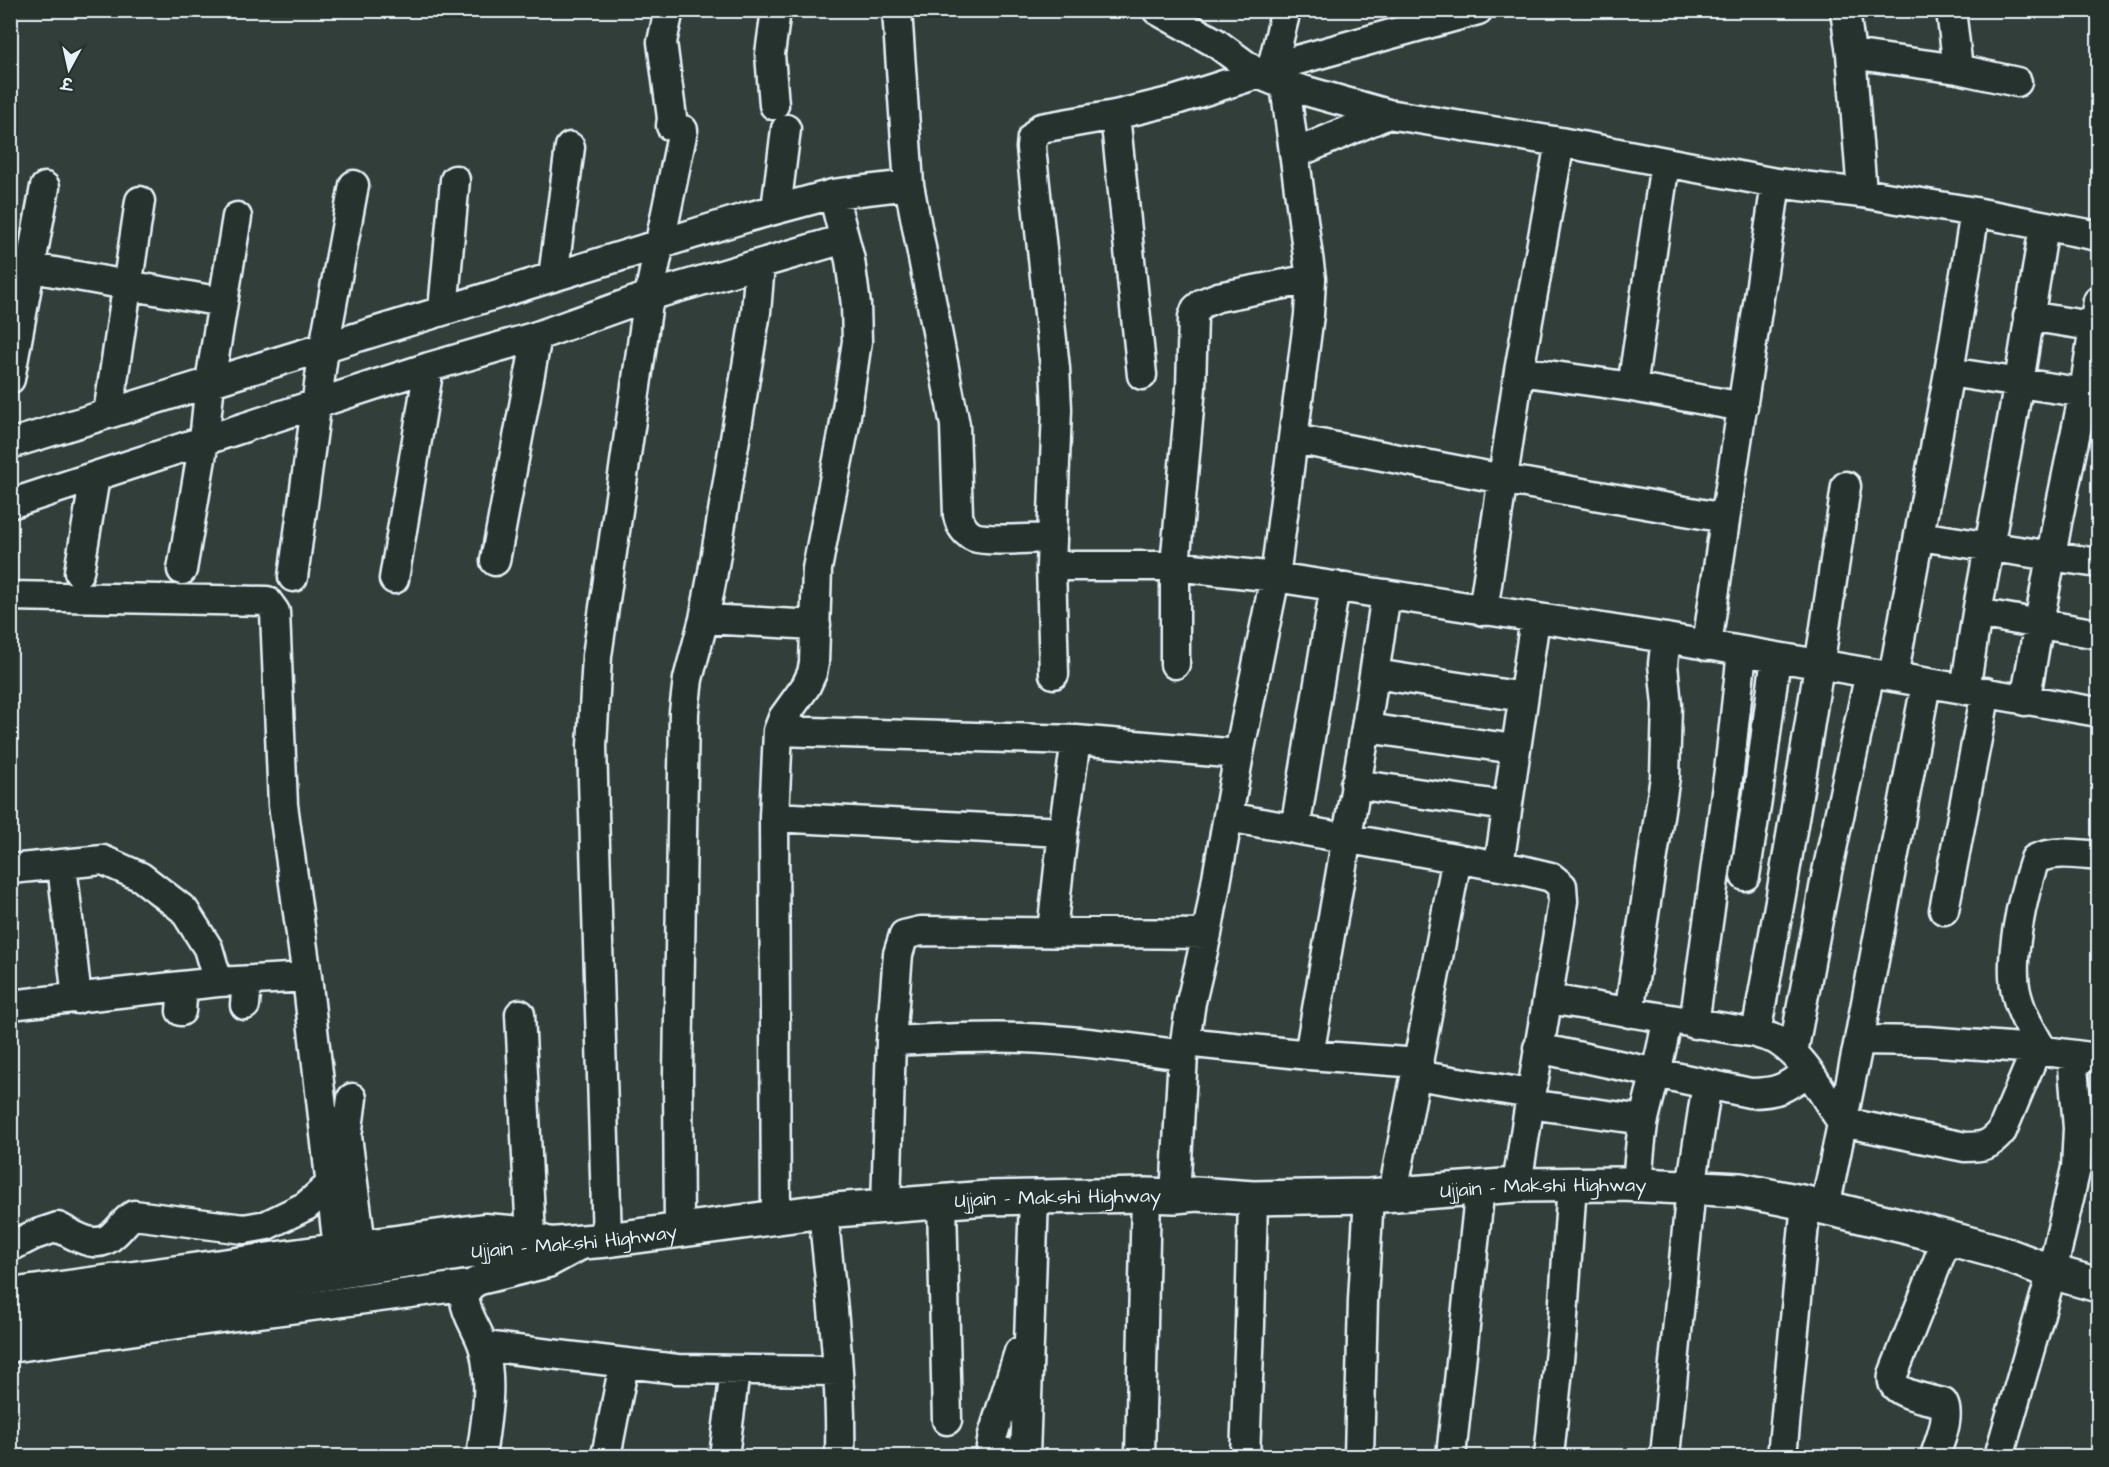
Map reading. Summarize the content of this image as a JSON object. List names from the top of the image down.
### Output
{
  "streets": {
    "main road": ["Ujjain - Makshi Highway"]
  },
  "north": "bottom"
}
